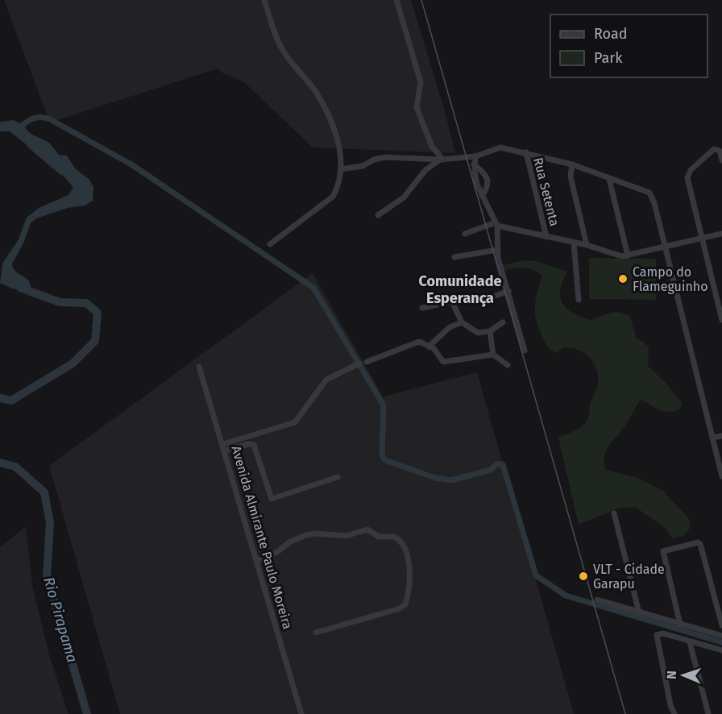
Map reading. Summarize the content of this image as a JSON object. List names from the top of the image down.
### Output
{
  "streets": {
    "street": ["Rua Setenta", "Avenida Almirante Paulo Moreira"]
  },
  "districts": ["Comunidade Esperança"],
  "water": ["Rio Pirapama"],
  "places": ["Campo do Flameguinho", "VLT - Cidade Garapu"],
  "legend": ["Road", "Park"],
  "north": "left"
}
